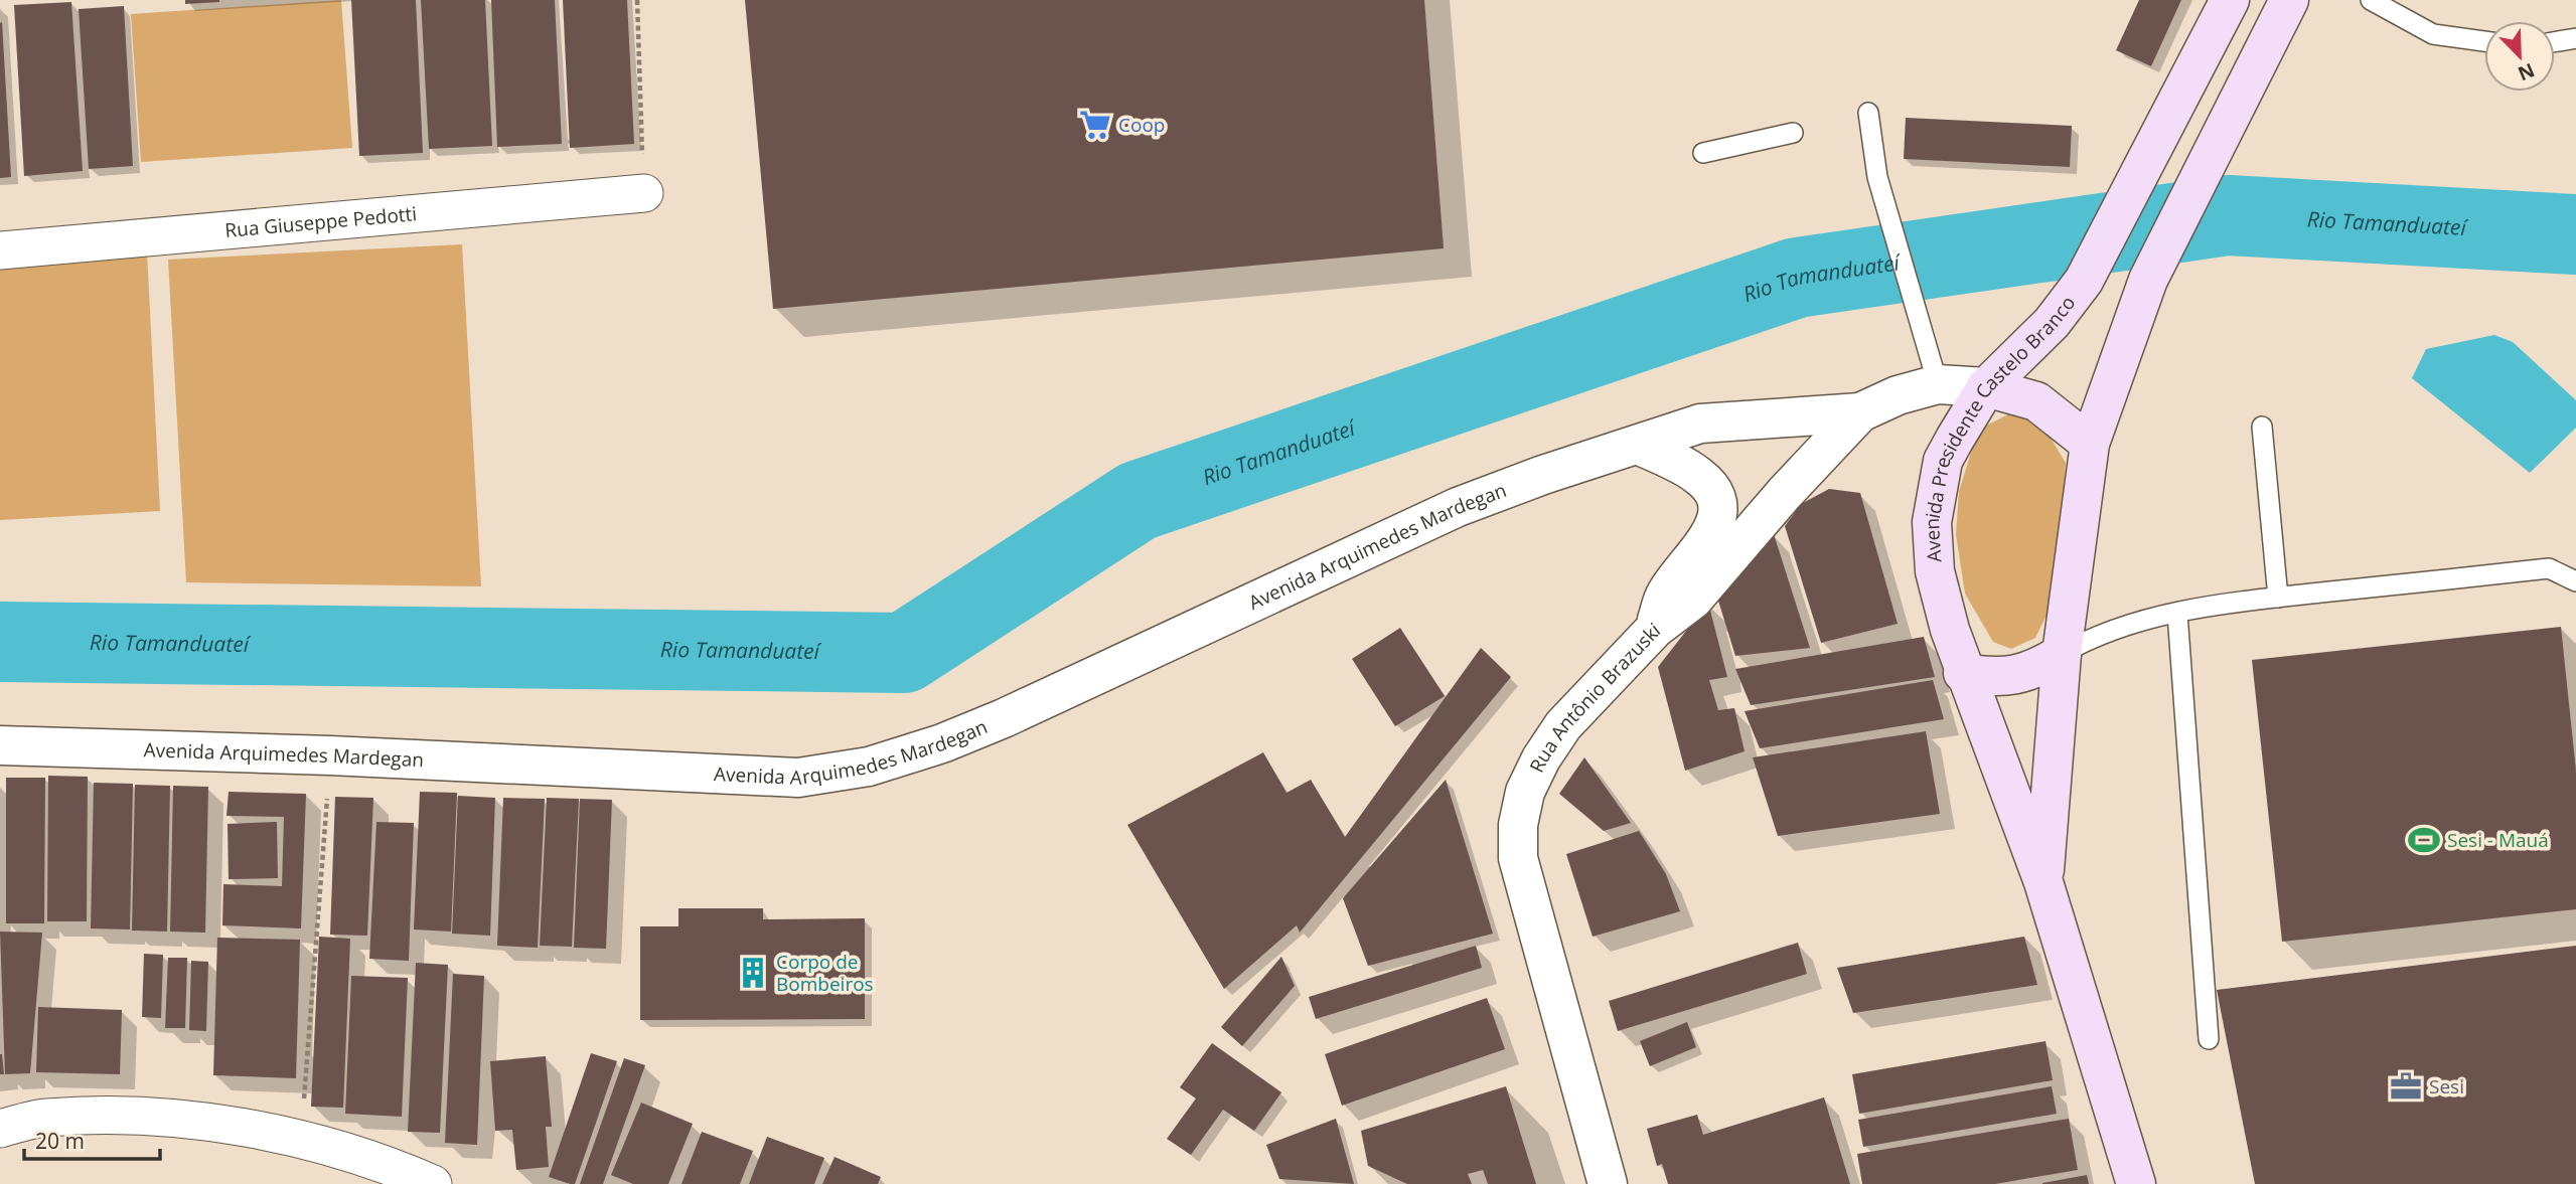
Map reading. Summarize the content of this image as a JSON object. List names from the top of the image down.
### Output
{
  "streets": {
    "main road": ["Avenida Presidente Castelo Branco"],
    "street": ["Rua Giuseppe Pedotti", "Avenida Arquimedes Mardegan", "Rua Antônio Brazuski"]
  },
  "crossings": [
    ["Avenida Presidente Castelo Branco", "Rua Antônio Brazuski"],
    ["Avenida Arquimedes Mardegan", "Rua Antônio Brazuski"]
  ],
  "water": ["Rio Tamanduateí"],
  "places": {
    "supermarket": ["Coop"],
    "sports": ["Sesi - Mauá"],
    "building": ["Corpo de Bombeiros"],
    "office": ["Sesi"]
  },
  "scale_bar": "20 m",
  "north": "bottom right"
}
